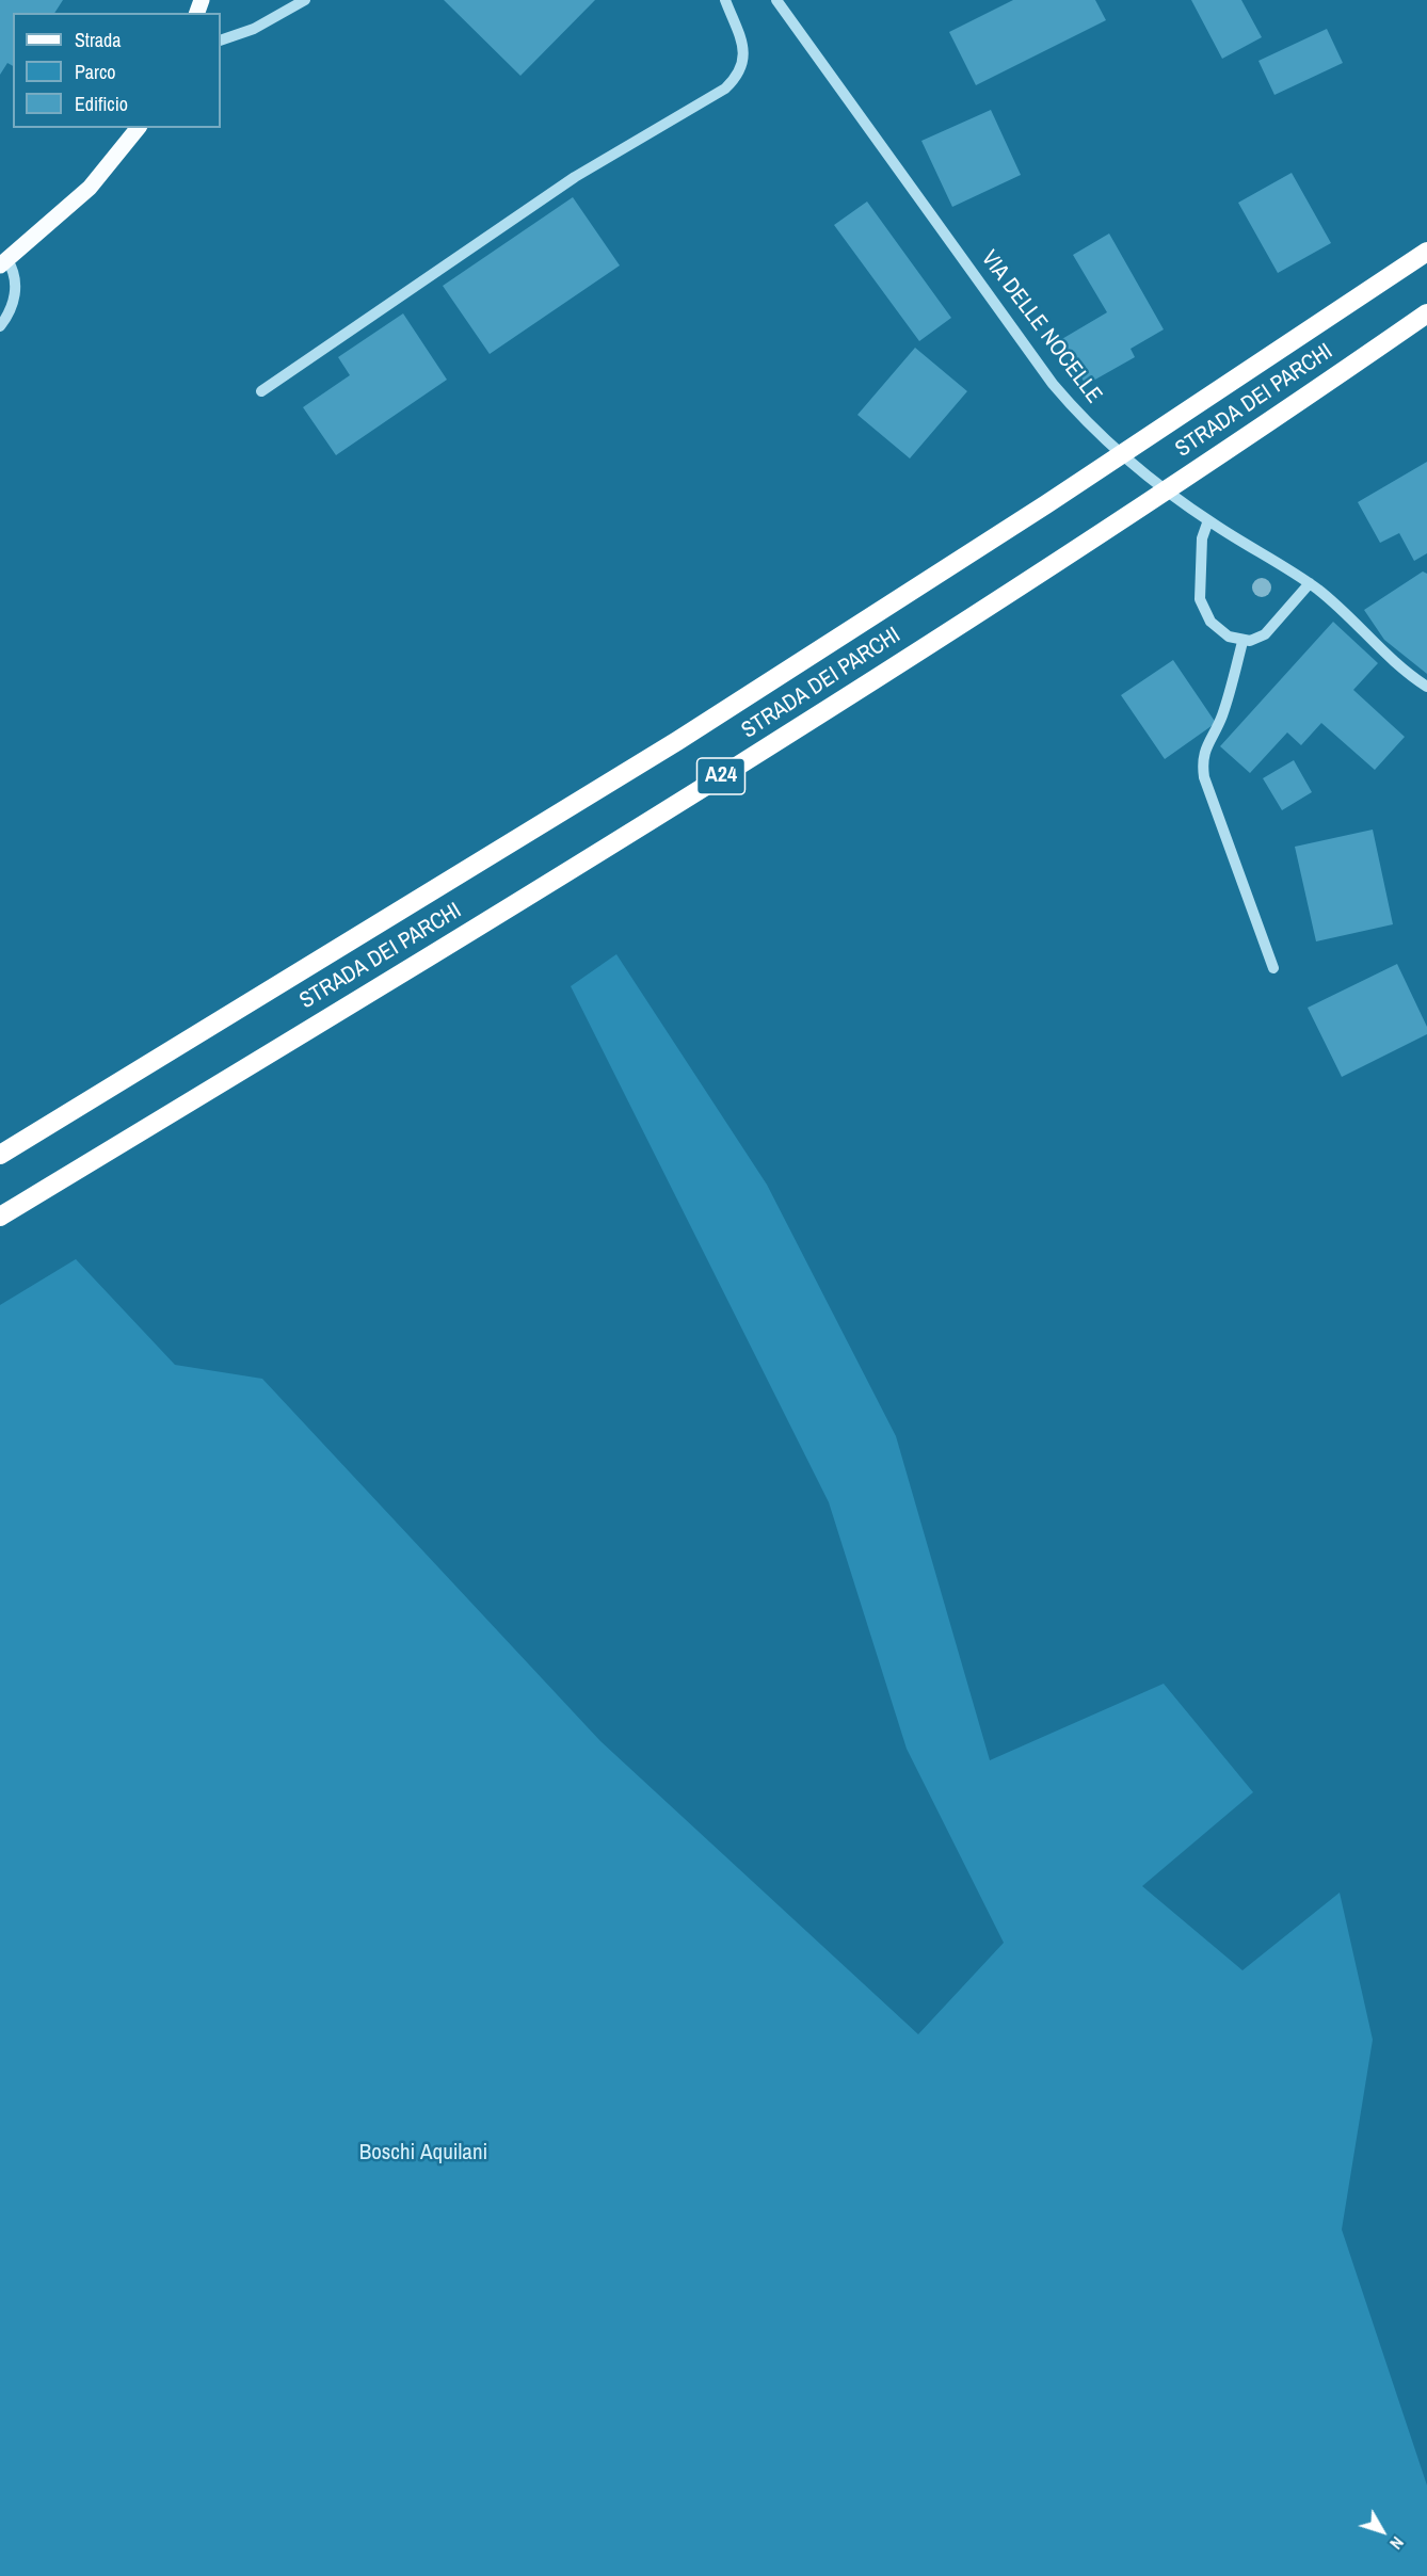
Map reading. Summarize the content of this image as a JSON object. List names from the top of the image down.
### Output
{
  "streets": {
    "highway": ["STRADA DEI PARCHI", "A24"],
    "street": ["VIA DELLE NOCELLE"]
  },
  "parks": ["Boschi Aquilani"],
  "legend": ["Strada", "Parco", "Edificio"],
  "north": "bottom right"
}
